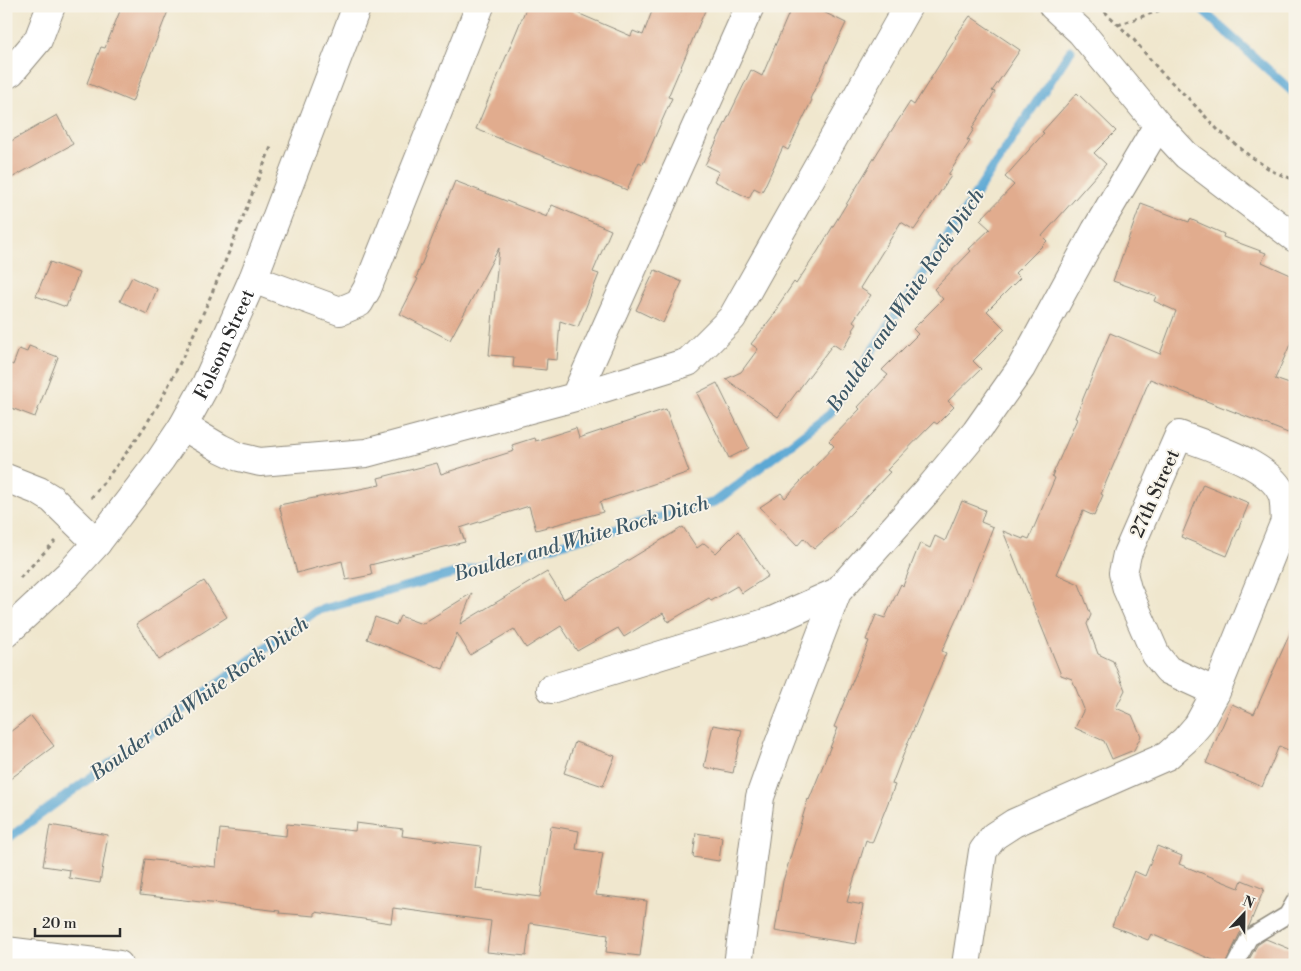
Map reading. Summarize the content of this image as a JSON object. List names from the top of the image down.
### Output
{
  "streets": {
    "street": ["Folsom Street", "27th Street"]
  },
  "water": ["Boulder and White Rock Ditch"],
  "scale_bar": "20 m",
  "north": "top"
}
